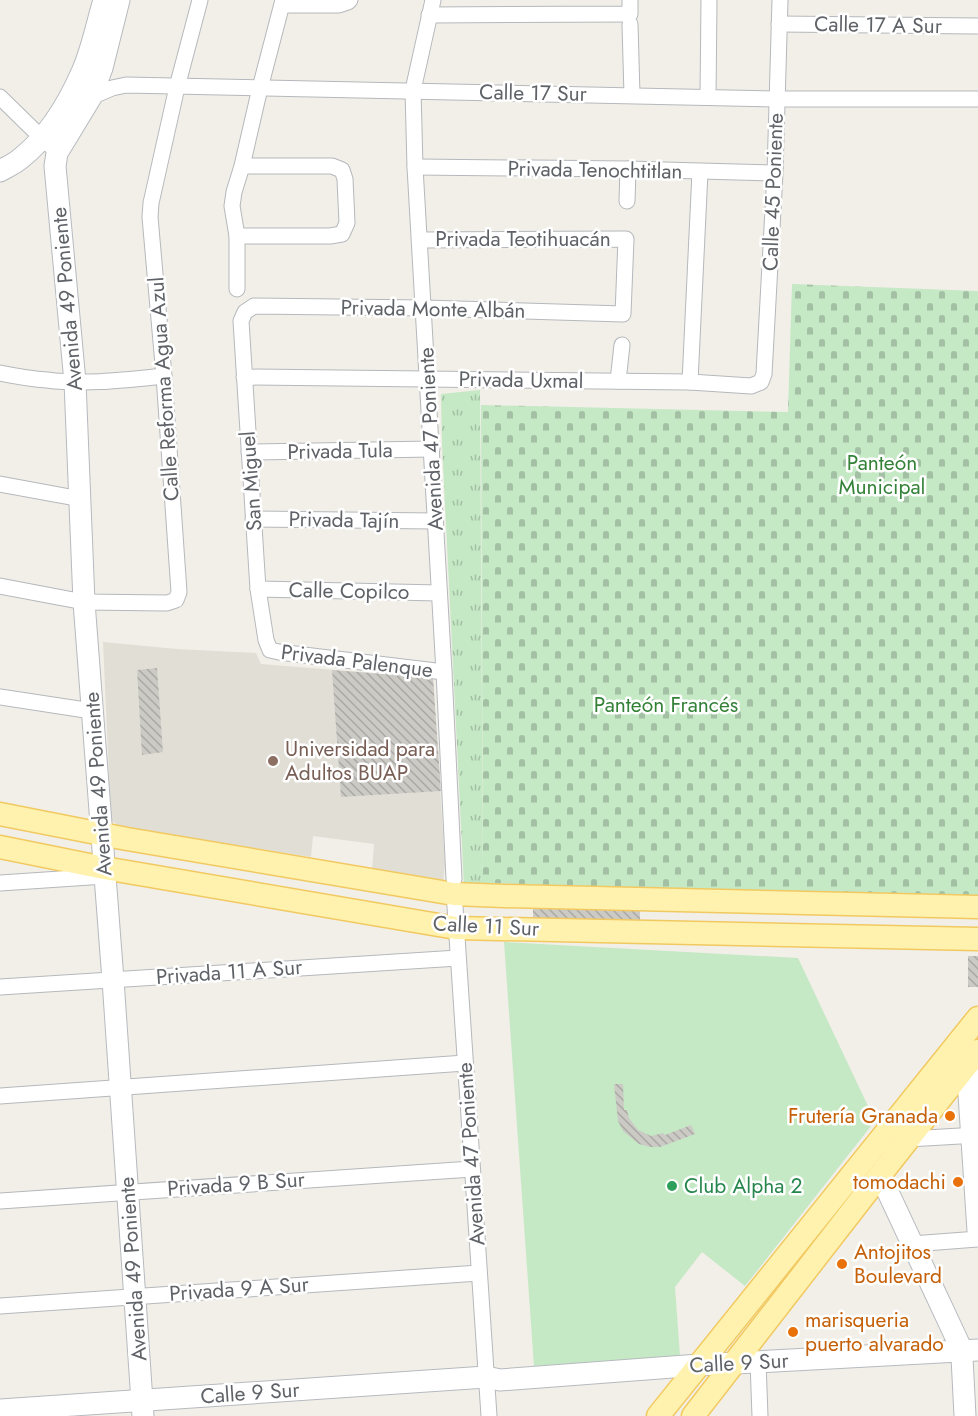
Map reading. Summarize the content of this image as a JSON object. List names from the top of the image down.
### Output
{
  "streets": {
    "main road": ["Avenida 49 Poniente", "Calle 11 Sur", "Calle 9 Sur"],
    "street": [
      "Calle 17 A Sur",
      "Calle 17 Sur",
      "Privada Tenochtitlan",
      "Calle 45 Poniente",
      "Privada Teotihuacán",
      "Privada Monte Albán",
      "Privada Uxmal",
      "Calle Reforma Agua Azul",
      "Avenida 47 Poniente",
      "Privada Tula",
      "San Miguel",
      "Privada Tajín",
      "Calle Copilco",
      "Privada Palenque",
      "Privada 11 A Sur",
      "Privada 9 B Sur",
      "Privada 9 A Sur"
    ]
  },
  "crossings": [
    ["Calle 17 A Sur", "Calle 45 Poniente"],
    ["Calle 17 Sur", "Calle 45 Poniente"],
    ["Calle 17 Sur", "Calle Reforma Agua Azul"],
    ["Calle 17 Sur", "Avenida 47 Poniente"],
    ["Privada Tenochtitlan", "Calle 45 Poniente"],
    ["Privada Tenochtitlan", "Avenida 47 Poniente"],
    ["Calle 45 Poniente", "Privada Uxmal"],
    ["Privada Teotihuacán", "Privada Monte Albán"],
    ["Privada Teotihuacán", "Avenida 47 Poniente"],
    ["Avenida 49 Poniente", "Calle Reforma Agua Azul"],
    ["Avenida 49 Poniente", "Calle 11 Sur"],
    ["Avenida 49 Poniente", "Privada 11 A Sur"],
    ["Avenida 49 Poniente", "Privada 9 B Sur"],
    ["Avenida 49 Poniente", "Privada 9 A Sur"],
    ["Avenida 49 Poniente", "Calle 9 Sur"],
    ["Privada Monte Albán", "Avenida 47 Poniente"],
    ["Privada Monte Albán", "San Miguel"],
    ["Privada Uxmal", "Avenida 47 Poniente"],
    ["Privada Uxmal", "San Miguel"],
    ["Avenida 47 Poniente", "Privada Tula"],
    ["Avenida 47 Poniente", "Privada Tajín"],
    ["Avenida 47 Poniente", "Calle Copilco"],
    ["Avenida 47 Poniente", "Privada Palenque"],
    ["Avenida 47 Poniente", "Calle 11 Sur"],
    ["Avenida 47 Poniente", "Privada 11 A Sur"],
    ["Avenida 47 Poniente", "Privada 9 B Sur"],
    ["Avenida 47 Poniente", "Privada 9 A Sur"],
    ["Avenida 47 Poniente", "Calle 9 Sur"],
    ["Privada Tula", "San Miguel"],
    ["San Miguel", "Privada Tajín"],
    ["San Miguel", "Calle Copilco"],
    ["San Miguel", "Privada Palenque"]
  ],
  "parks": ["Panteón Municipal", "Panteón Francés"],
  "places": [
    "Universidad para Adultos BUAP",
    "Frutería Granada",
    "tomodachi",
    "Club Alpha 2",
    "Antojitos Boulevard",
    "marisqueria puerto alvarado"
  ]
}
